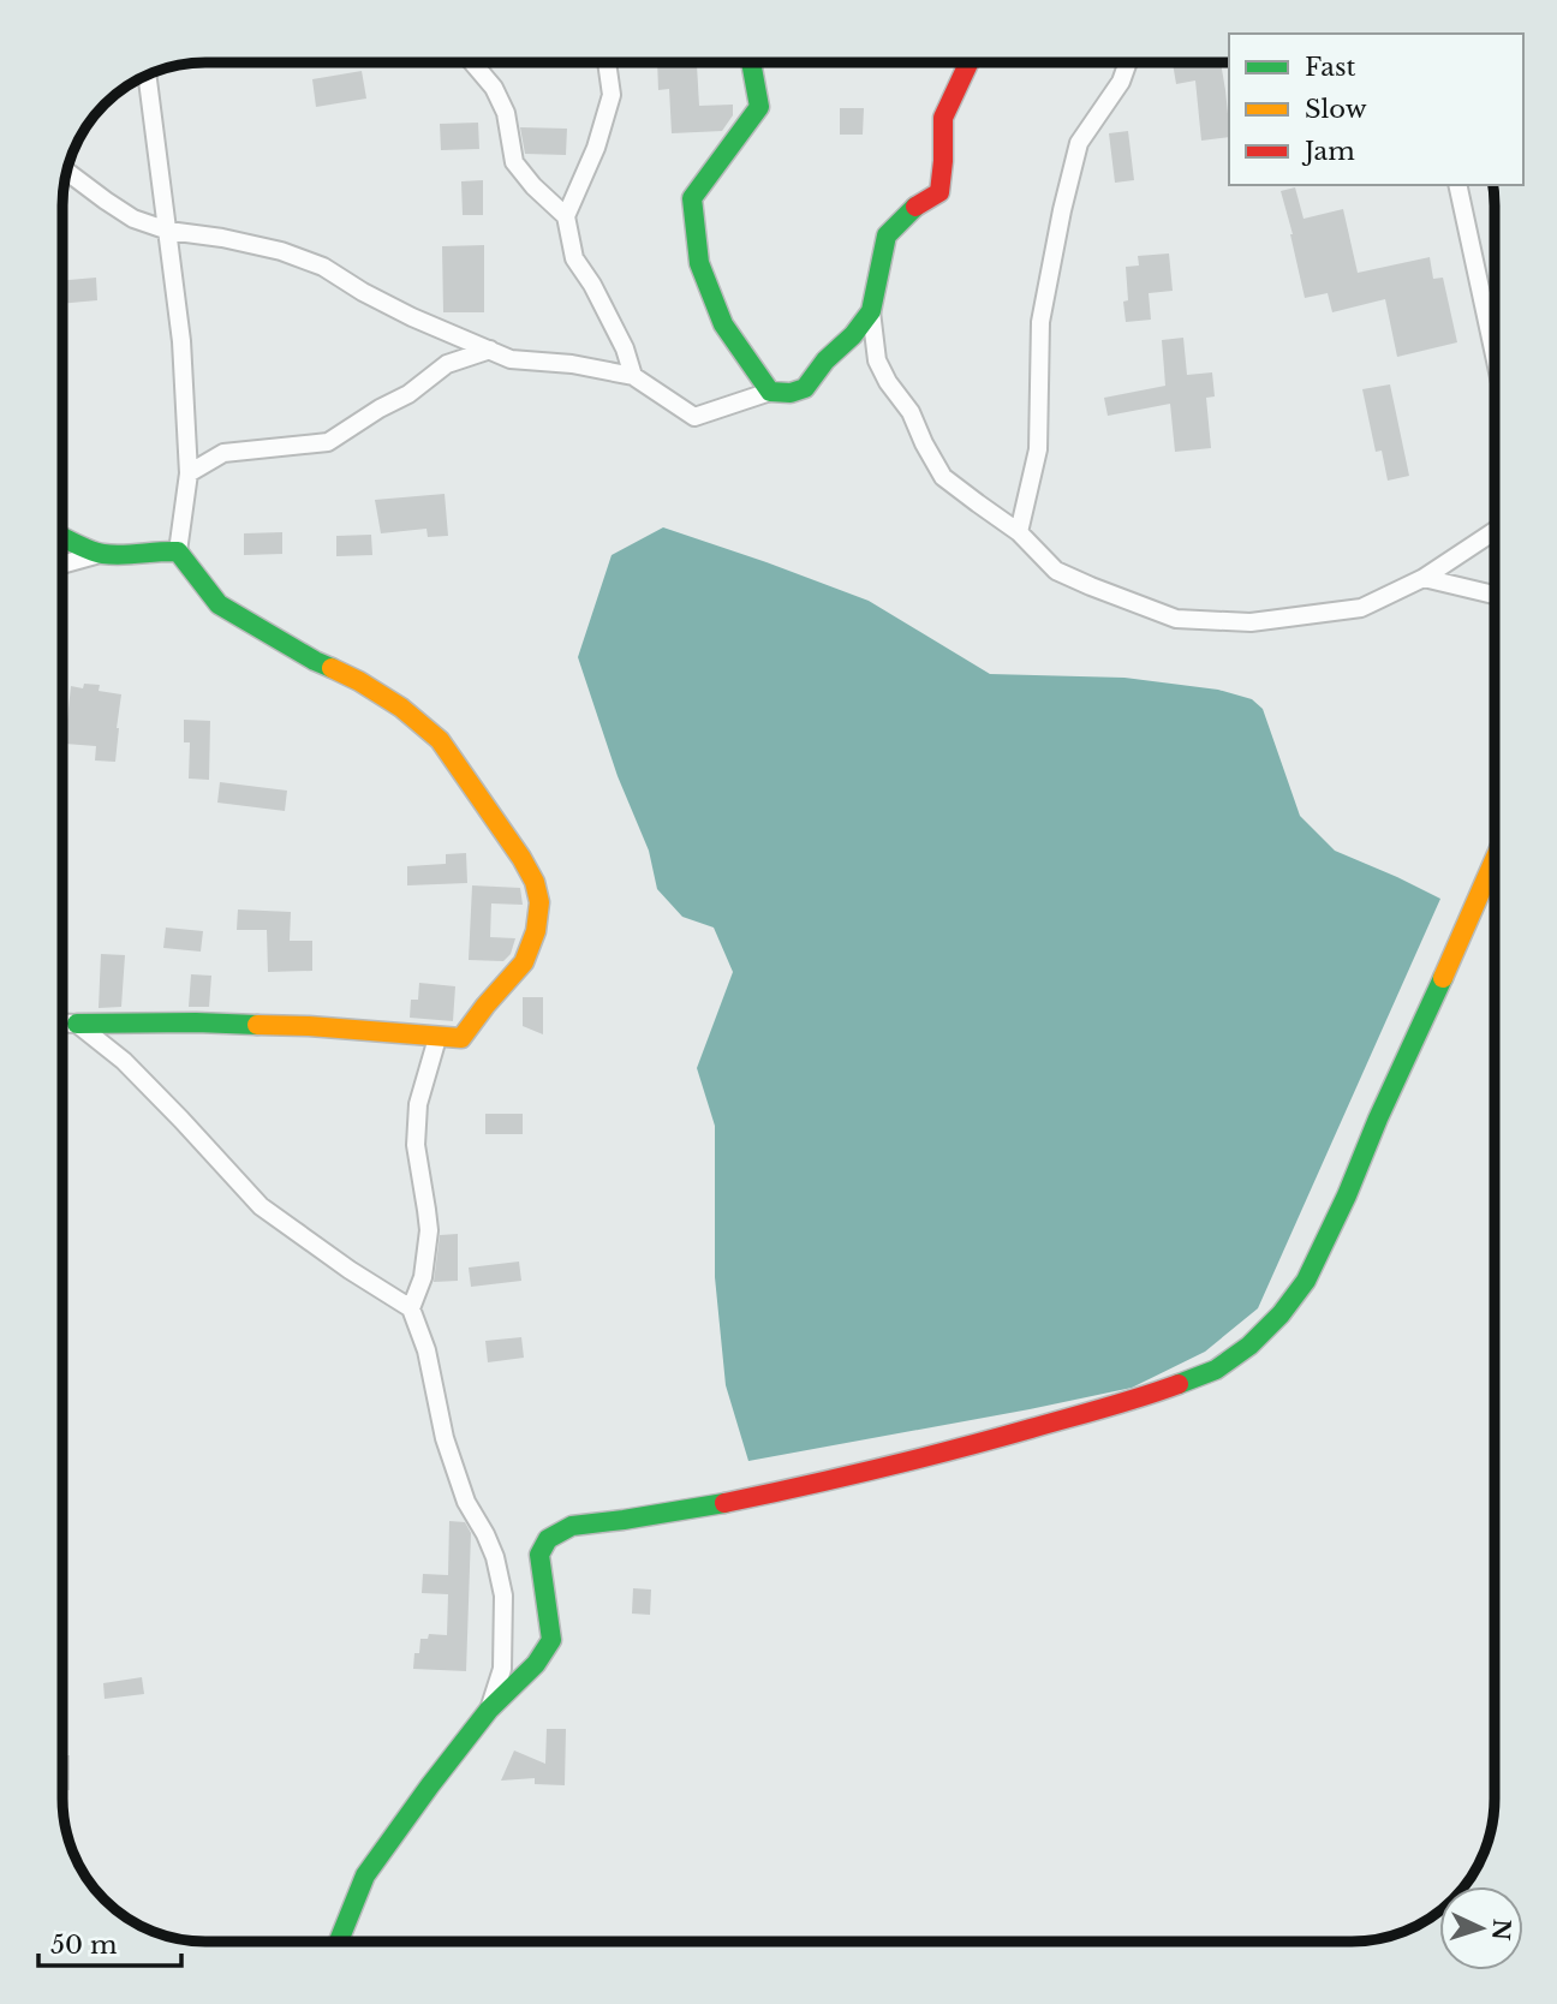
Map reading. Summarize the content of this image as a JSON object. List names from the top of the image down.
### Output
{
  "legend": ["Fast", "Slow", "Jam"],
  "scale_bar": "50 m",
  "north": "right"
}
